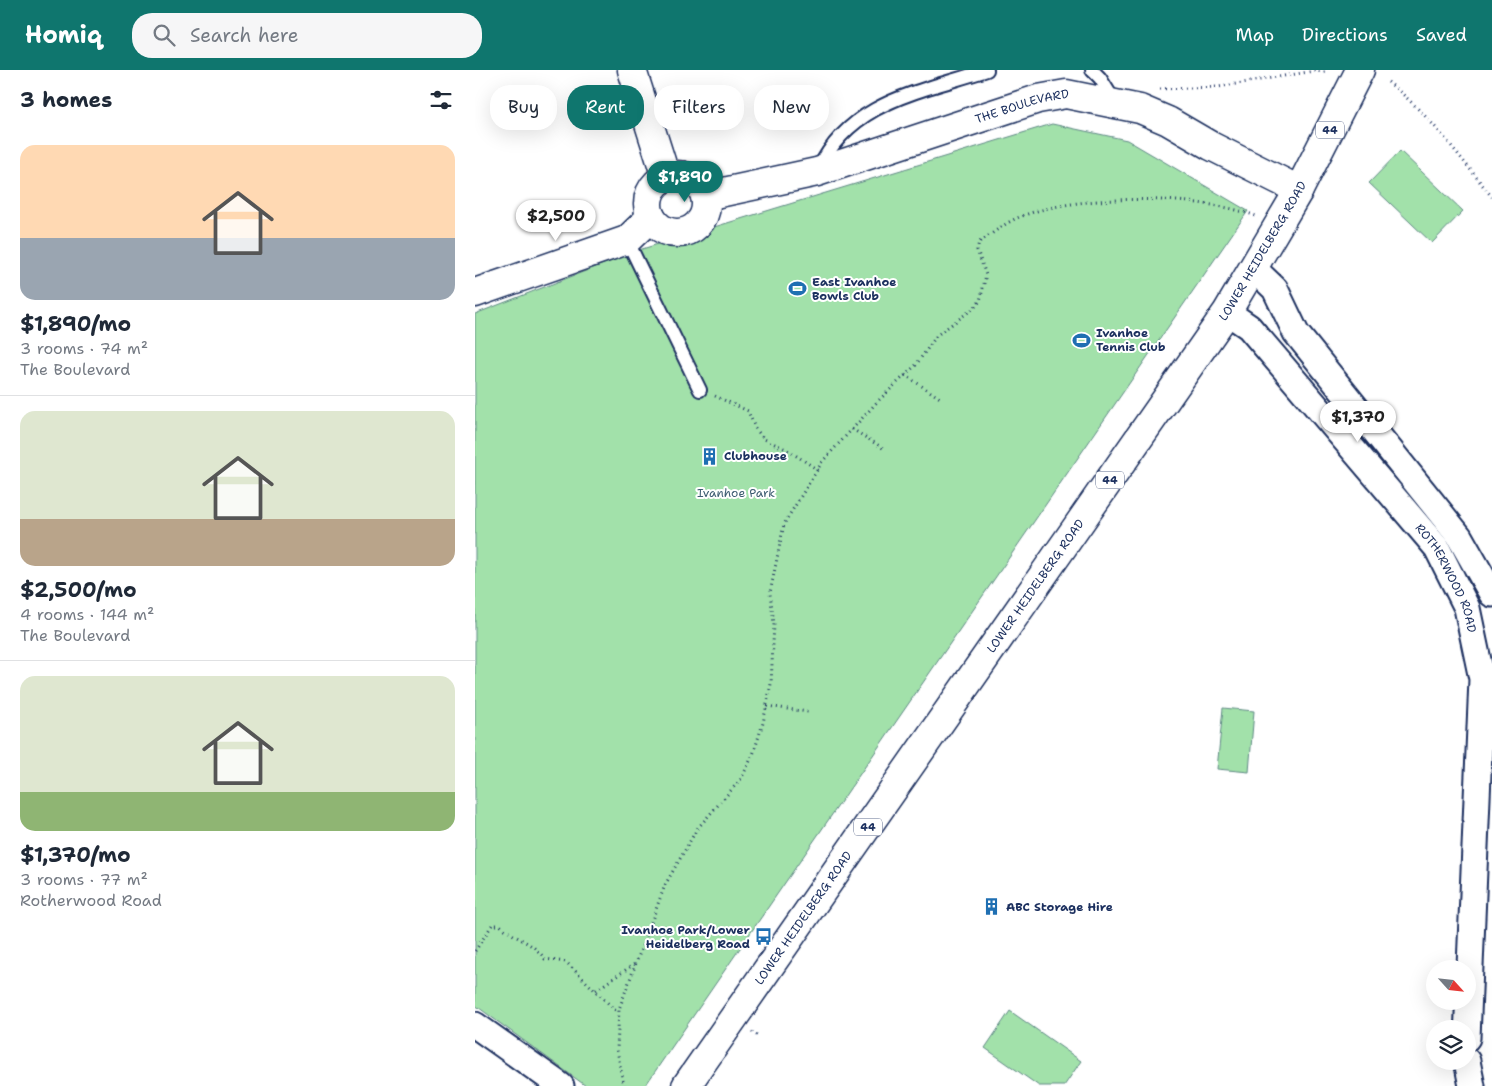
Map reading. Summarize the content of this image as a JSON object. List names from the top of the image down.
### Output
{
  "streets": {
    "main road": ["THE BOULEVARD", "44", "LOWER HEIDELBERG ROAD"],
    "street": ["ROTHERWOOD ROAD"]
  },
  "crossings": [
    ["THE BOULEVARD", "LOWER HEIDELBERG ROAD"],
    ["LOWER HEIDELBERG ROAD", "ROTHERWOOD ROAD"]
  ],
  "parks": ["Ivanhoe Park"],
  "places": {
    "sports": ["East Ivanhoe Bowls Club", "Ivanhoe Tennis Club"],
    "building": ["Clubhouse", "ABC Storage Hire"],
    "bus stop": ["Ivanhoe Park/Lower Heidelberg Road"]
  },
  "north": "bottom right",
  "page": {
    "header": "Homiq",
    "search": "Search here",
    "nav": ["Map", "Directions", "Saved"],
    "heading": "3 homes",
    "chip": [
      "Buy",
      "Rent",
      "Filters",
      "New"
    ],
    "list": [
      {
        "name": "$1,890/mo",
        "note": "3 rooms · 74 m² · The Boulevard"
      },
      {
        "name": "$2,500/mo",
        "note": "4 rooms · 144 m² · The Boulevard"
      },
      {
        "name": "$1,370/mo",
        "note": "3 rooms · 77 m² · Rotherwood Road"
      }
    ],
    "price": ["$1,890", "$2,500", "$1,370"]
  }
}
